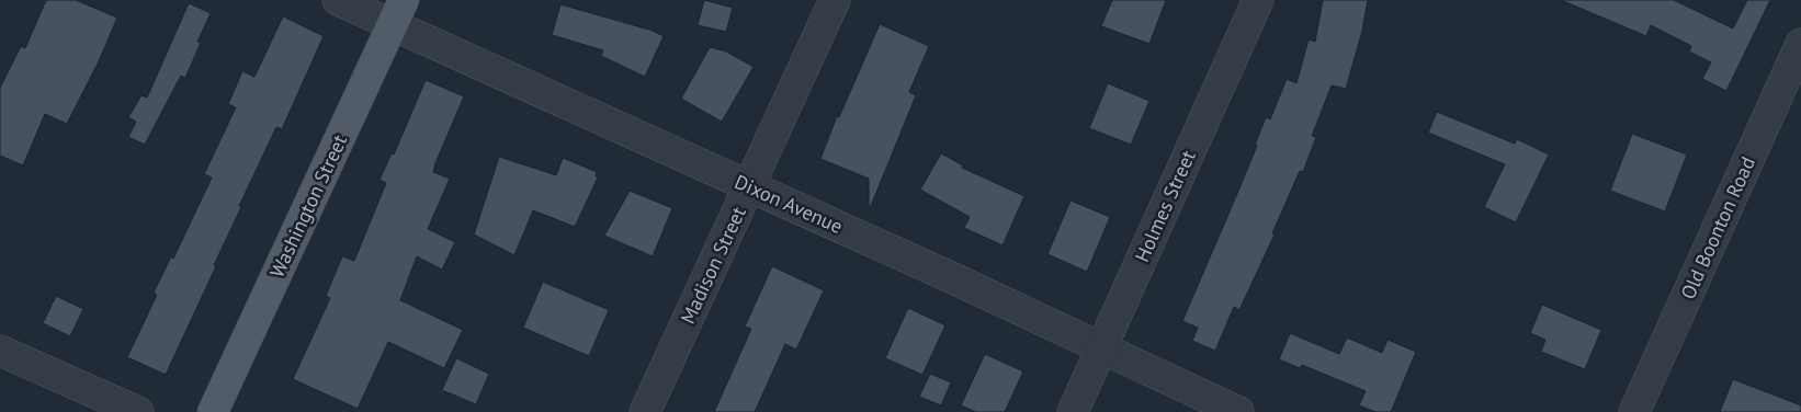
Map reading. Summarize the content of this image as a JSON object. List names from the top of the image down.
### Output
{
  "streets": {
    "main road": ["Washington Street"],
    "street": [
      "Dixon Avenue",
      "Holmes Street",
      "Old Boonton Road",
      "Madison Street"
    ]
  },
  "crossings": [
    ["Dixon Avenue", "Washington Street"],
    ["Dixon Avenue", "Holmes Street"],
    ["Dixon Avenue", "Madison Street"]
  ]
}
